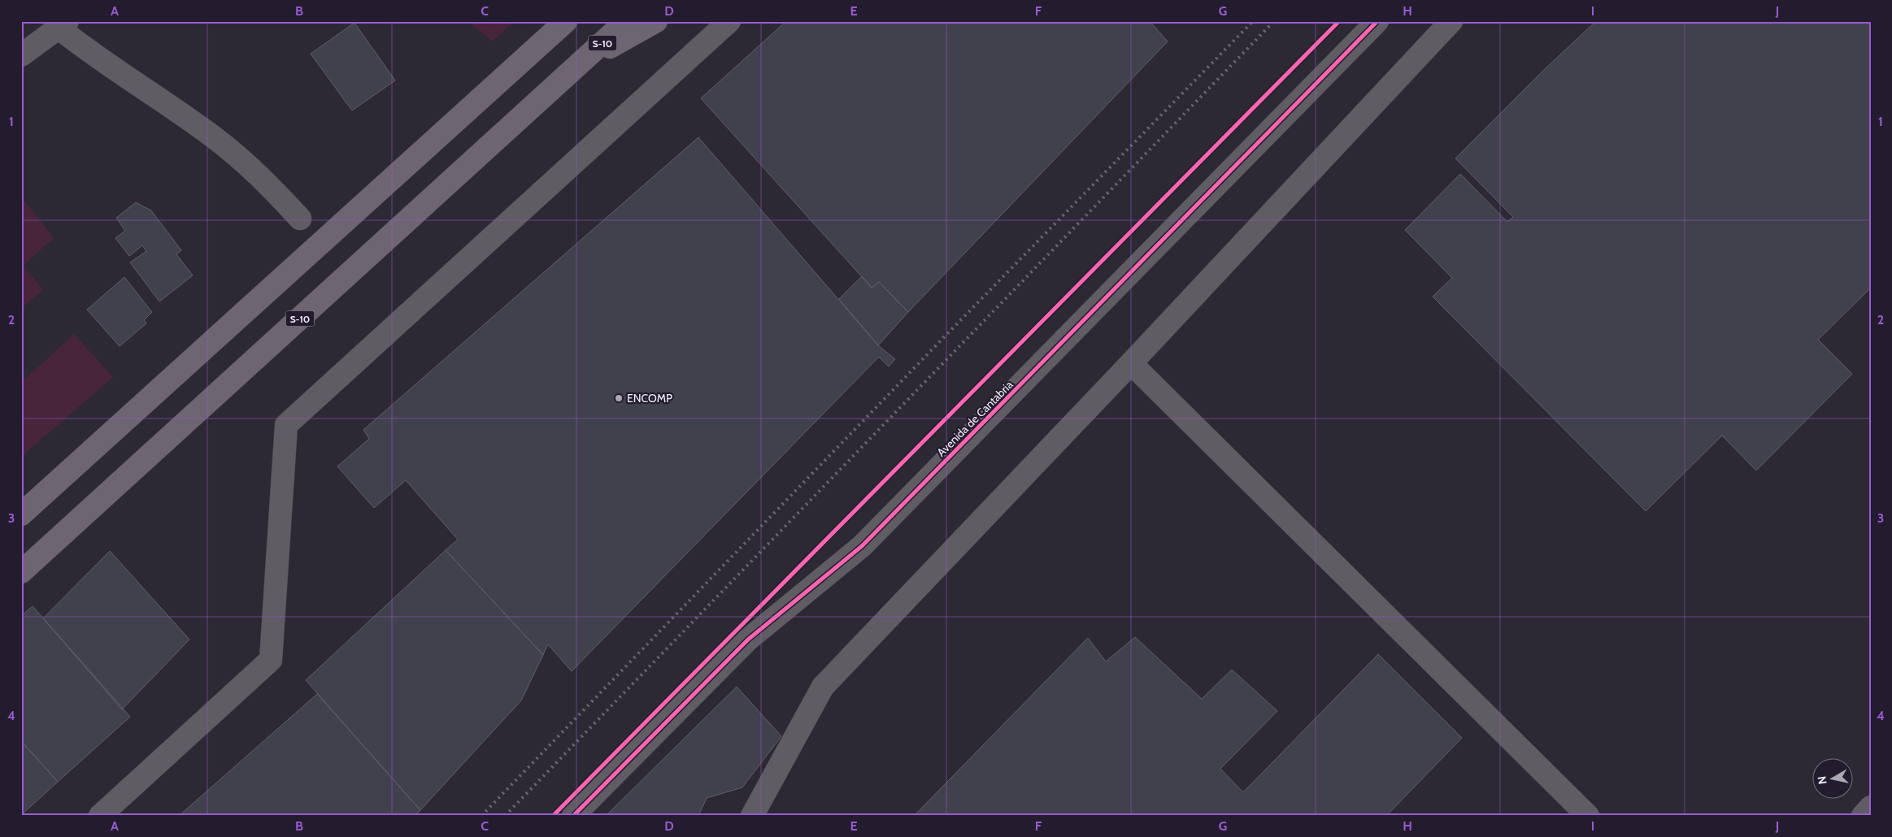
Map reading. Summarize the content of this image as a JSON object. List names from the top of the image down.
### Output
{
  "streets": {
    "highway": ["S-10"],
    "street": ["Avenida de Cantabria"]
  },
  "places": ["ENCOMP"],
  "north": "left",
  "grid": {
    "columns": [
      "A",
      "B",
      "C",
      "D",
      "E",
      "F",
      "G",
      "H",
      "I",
      "J"
    ],
    "rows": [
      "1",
      "2",
      "3",
      "4"
    ]
  }
}
